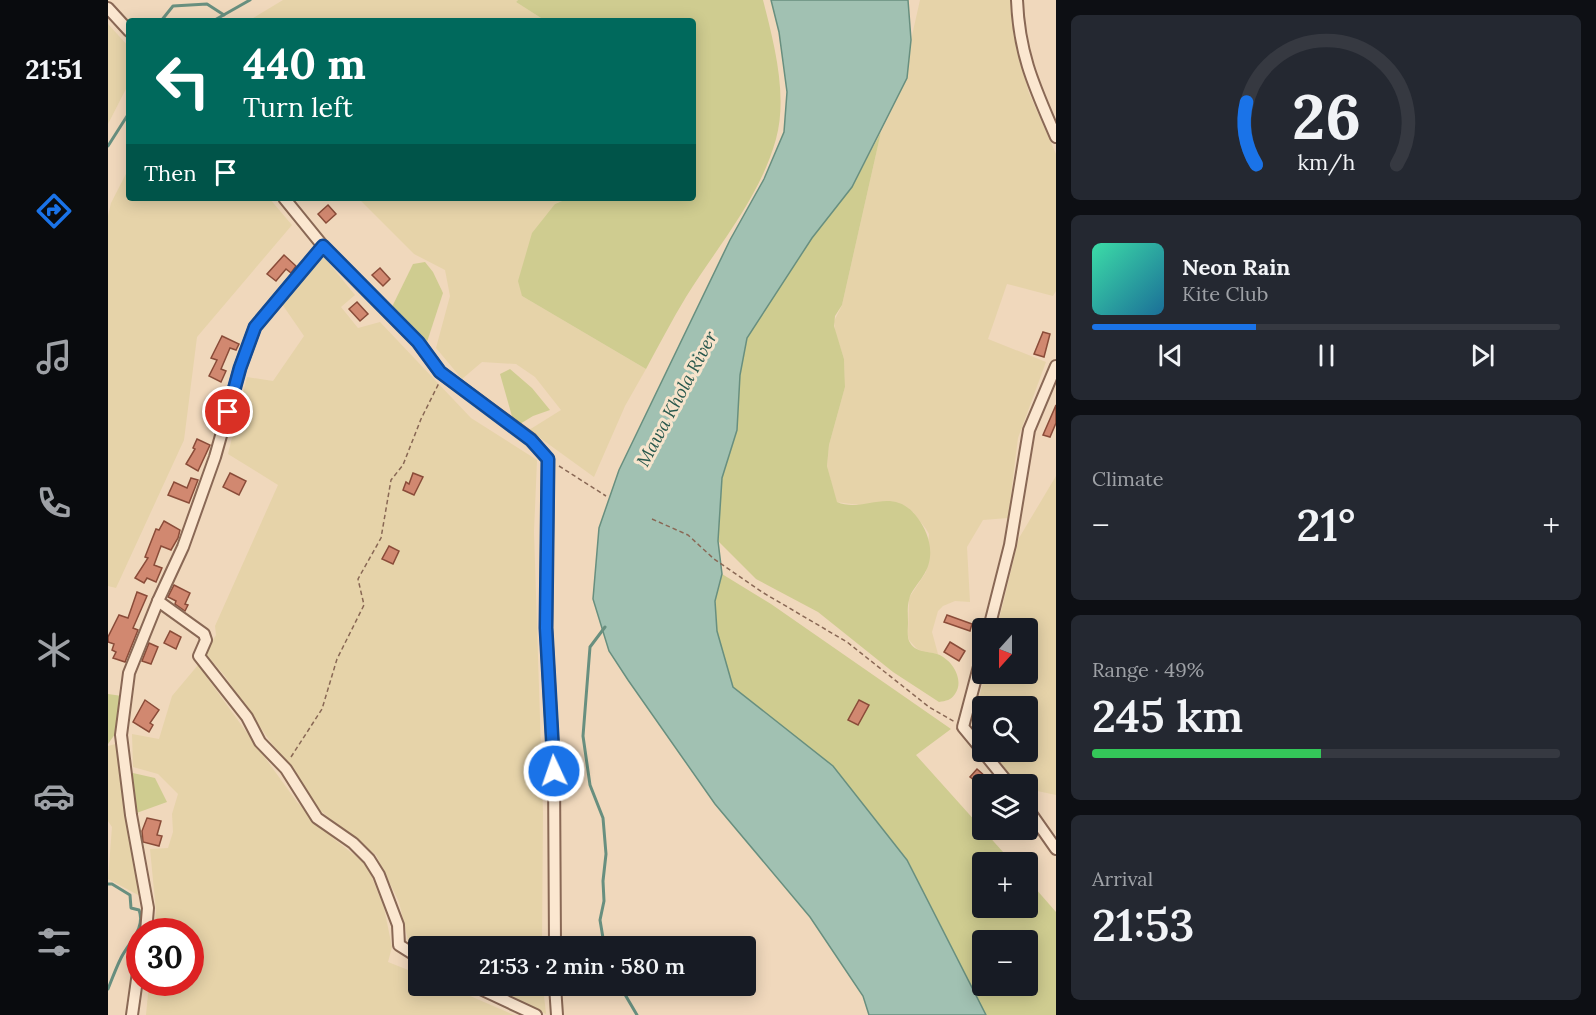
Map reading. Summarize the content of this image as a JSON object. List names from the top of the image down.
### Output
{
  "water": ["Mawa Khola River"],
  "north": "bottom",
  "page": {
    "tabs": "21:51",
    "turn": ["440 m", "Turn left"],
    "then": "Then",
    "song": ["Neon Rain", "Kite Club"],
    "tile": [
      "Climate",
      ["Range · 49%", "245 km"],
      ["Arrival", "21:53"]
    ],
    "heat": ["−", "21°", "+"],
    "map_buttons": ["+", "−"],
    "limit": "30",
    "trip": "21:53 · 2 min · 580 m",
    "gauge": ["26", "km/h"]
  }
}
